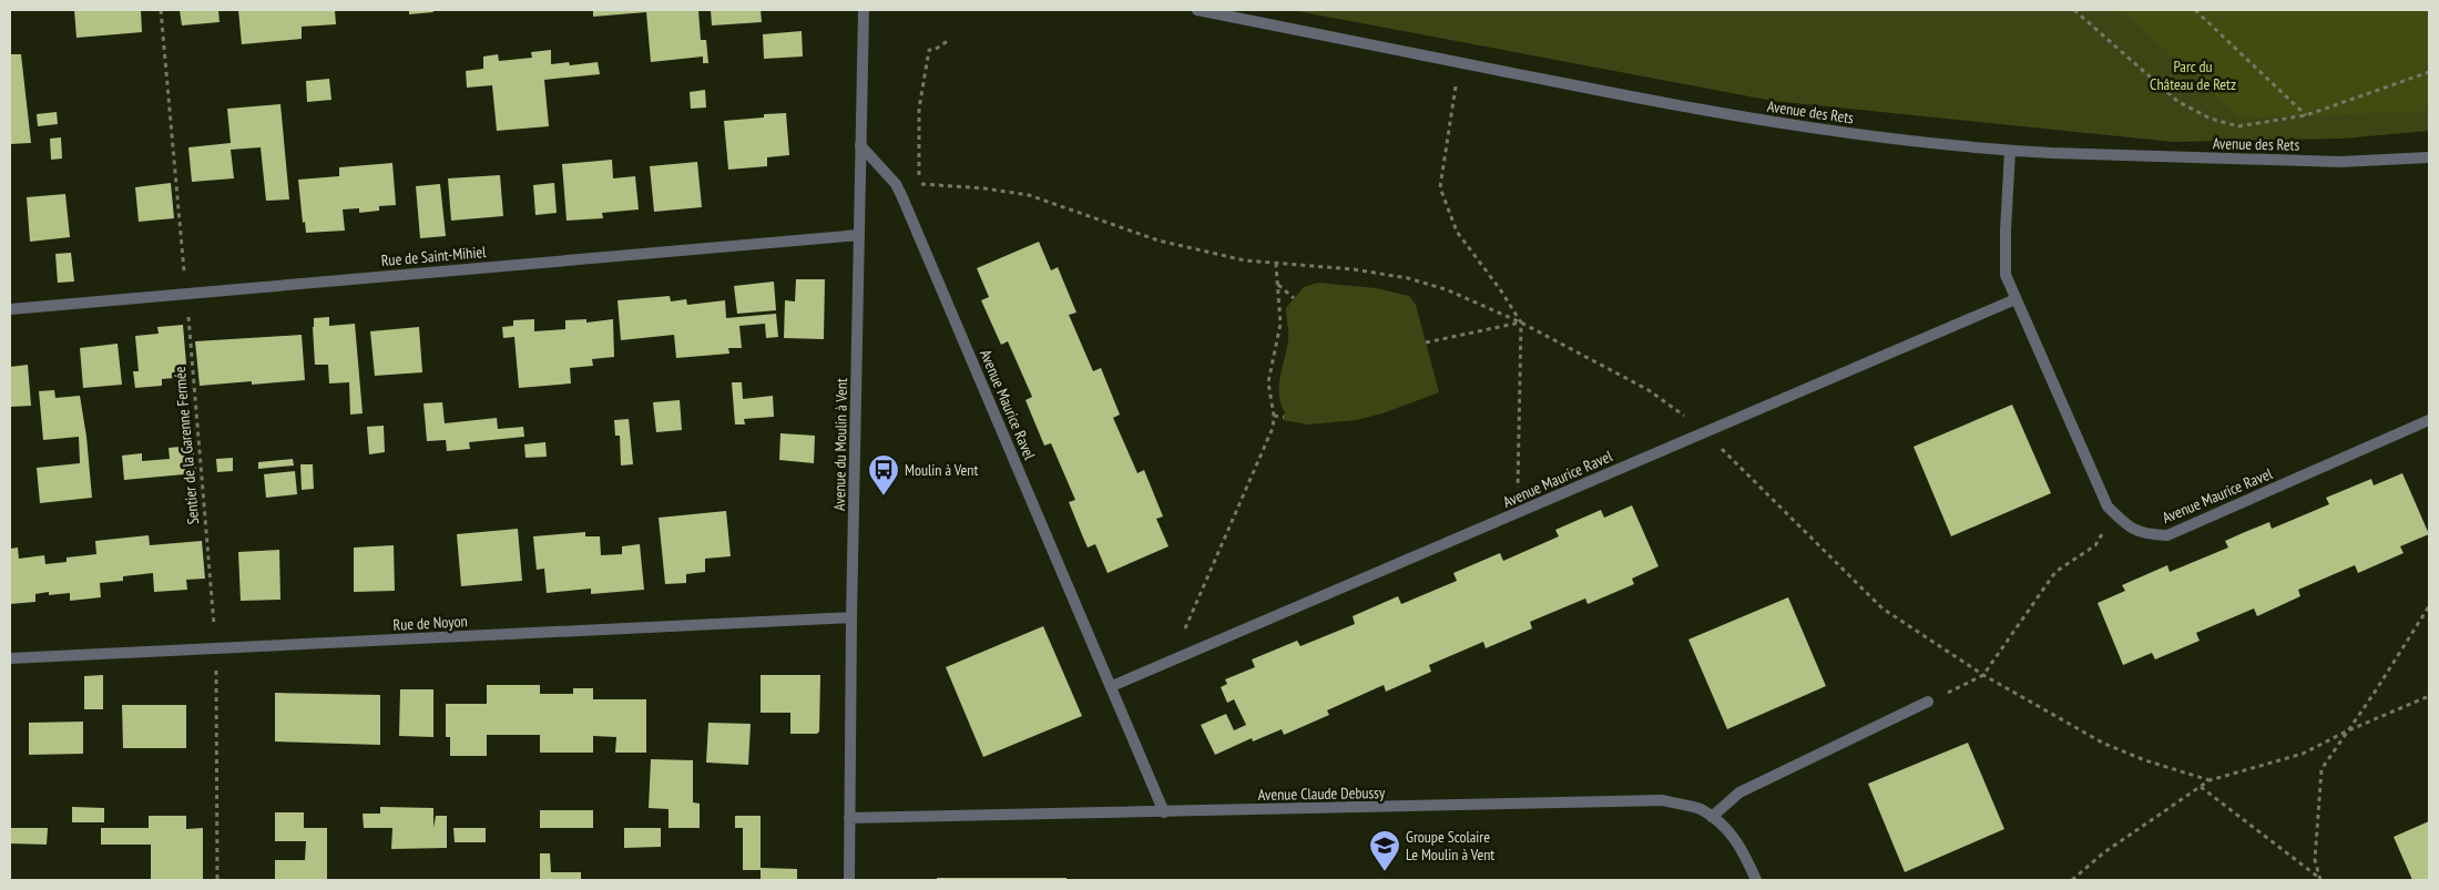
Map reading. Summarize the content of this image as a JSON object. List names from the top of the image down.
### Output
{
  "streets": {
    "street": [
      "Avenue des Rets",
      "Rue de Saint-Mihiel",
      "Avenue Maurice Ravel",
      "Avenue du Moulin à Vent",
      "Rue de Noyon",
      "Avenue Claude Debussy"
    ],
    "path": ["Sentier de la Garenne Fermée"]
  },
  "crossings": [
    ["Avenue des Rets", "Avenue Maurice Ravel"],
    ["Rue de Saint-Mihiel", "Avenue du Moulin à Vent"],
    ["Rue de Saint-Mihiel", "Sentier de la Garenne Fermée"],
    ["Avenue Maurice Ravel", "Avenue du Moulin à Vent"],
    ["Avenue Maurice Ravel", "Avenue Claude Debussy"],
    ["Avenue du Moulin à Vent", "Rue de Noyon"],
    ["Avenue du Moulin à Vent", "Avenue Claude Debussy"],
    ["Sentier de la Garenne Fermée", "Rue de Noyon"]
  ],
  "parks": ["Parc du Château de Retz"],
  "places": {
    "bus stop": ["Moulin à Vent"],
    "school or university": ["Groupe Scolaire Le Moulin à Vent"]
  }
}
